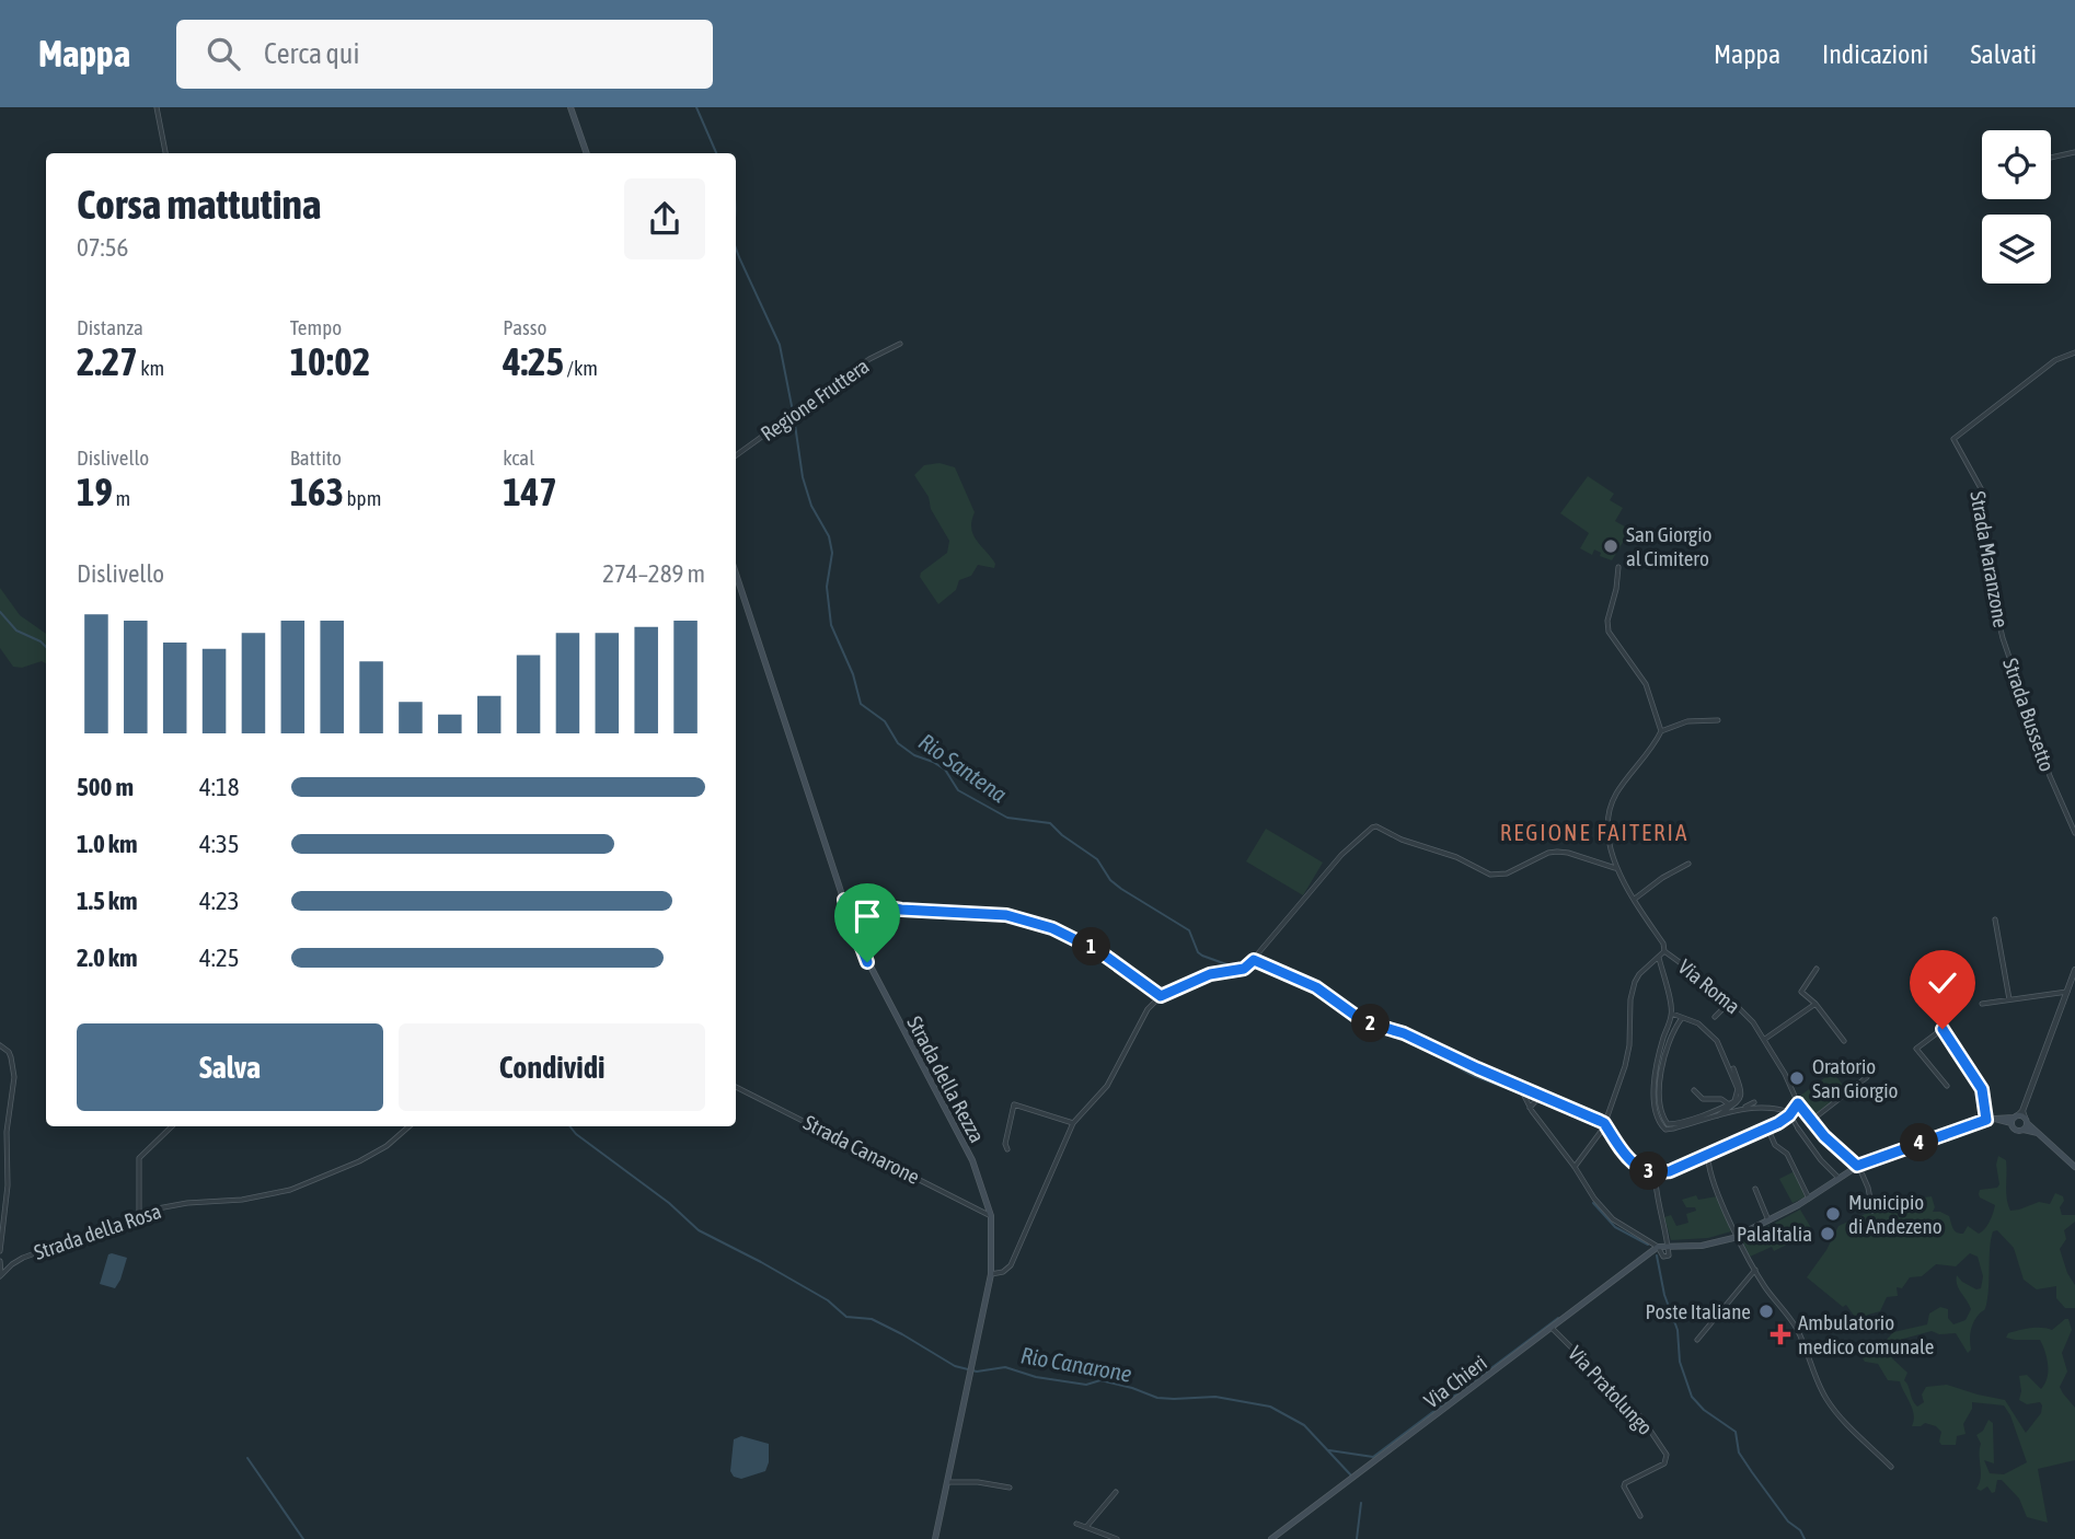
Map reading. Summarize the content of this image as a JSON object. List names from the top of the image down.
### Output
{
  "streets": {
    "main road": ["Strada della Rezza", "Via Chieri"],
    "street": [
      "Regione Fruttera",
      "Strada Maranzone",
      "Strada Bussetto",
      "Via Roma",
      "Strada Canarone",
      "Strada della Rosa",
      "Via Pratolungo"
    ]
  },
  "crossings": [
    ["Strada Maranzone", "Strada Bussetto"],
    ["Strada della Rezza", "Strada Canarone"],
    ["Via Chieri", "Via Pratolungo"]
  ],
  "districts": ["REGIONE FAITERIA"],
  "water": ["Rio Santena", "Rio Canarone"],
  "places": {
    "other": [
      "San Giorgio al Cimitero",
      "Oratorio San Giorgio",
      "Municipio di Andezeno",
      "PalaItalia",
      "Poste Italiane"
    ],
    "health": ["Ambulatorio medico comunale"]
  },
  "page": {
    "header": "Mappa",
    "search": "Cerca qui",
    "nav": ["Mappa", "Indicazioni", "Salvati"],
    "heading": ["Corsa mattutina", "07:56"],
    "stats": [
      ["Distanza", "2.27 km"],
      ["Tempo", "10:02"],
      ["Passo", "4:25 /km"],
      ["Dislivello", "19 m"],
      ["Battito", "163 bpm"],
      ["kcal", "147"]
    ],
    "chart": ["Dislivello", "274–289 m"],
    "list": [
      {
        "name": "500 m",
        "note": "4:18"
      },
      {
        "name": "1.0 km",
        "note": "4:35"
      },
      {
        "name": "1.5 km",
        "note": "4:23"
      },
      {
        "name": "2.0 km",
        "note": "4:25"
      }
    ],
    "pins": [
      "1",
      "2",
      "4",
      "3"
    ],
    "buttons": ["Salva", "Condividi"]
  }
}
